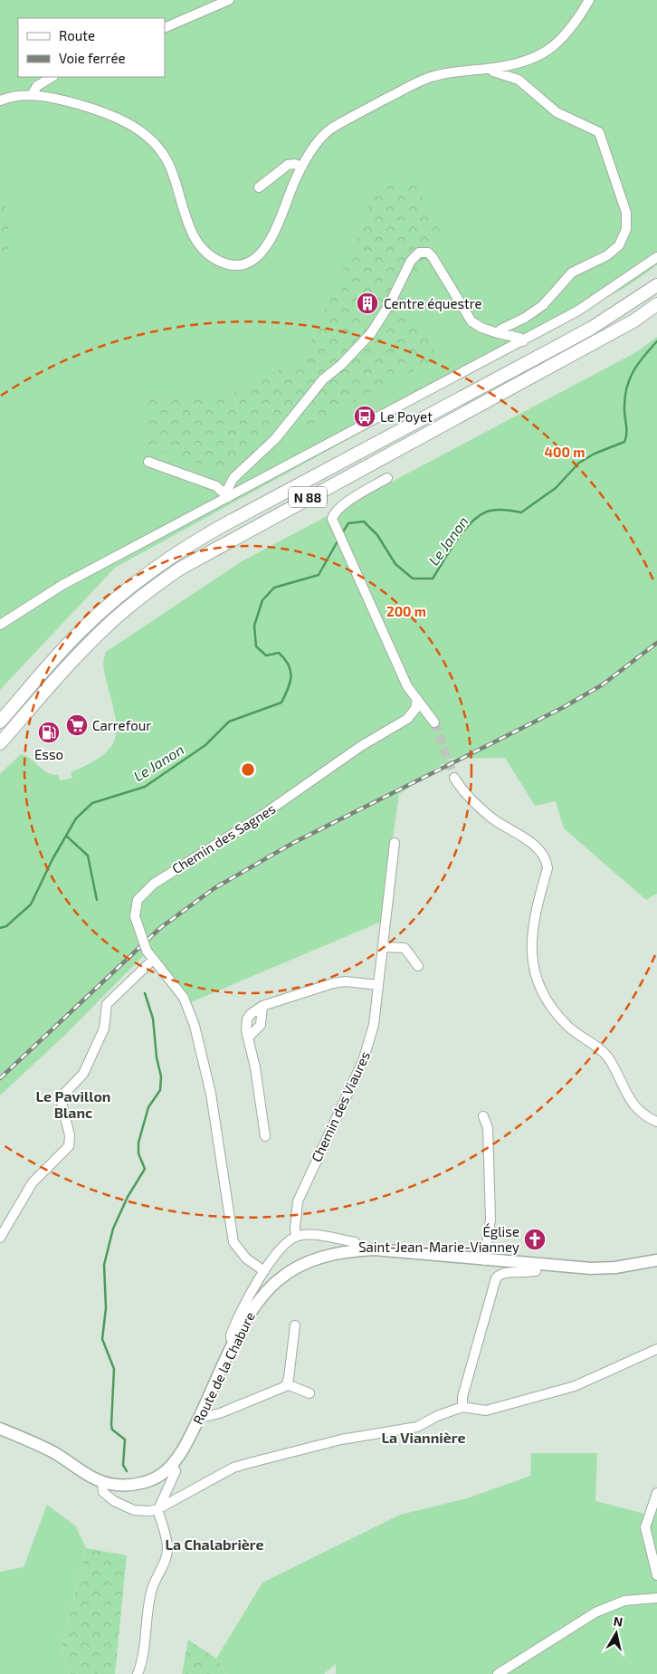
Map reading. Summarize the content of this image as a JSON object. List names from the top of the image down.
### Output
{
  "streets": {
    "highway": ["N 88"],
    "main road": ["Route de la Chabure"],
    "street": ["Chemin des Sagnes", "Chemin des Viaures"]
  },
  "districts": ["Le Pavillon Blanc", "La Viannière", "La Chalabrière"],
  "water": ["Le Janon"],
  "places": {
    "building": ["Centre équestre"],
    "bus stop": ["Le Poyet"],
    "supermarket": ["Carrefour"],
    "fuel station": ["Esso"],
    "church": ["Église Saint-Jean-Marie-Vianney"]
  },
  "legend": ["Route", "Voie ferrée"],
  "north": "top",
  "rings": ["400 m", "200 m"]
}
